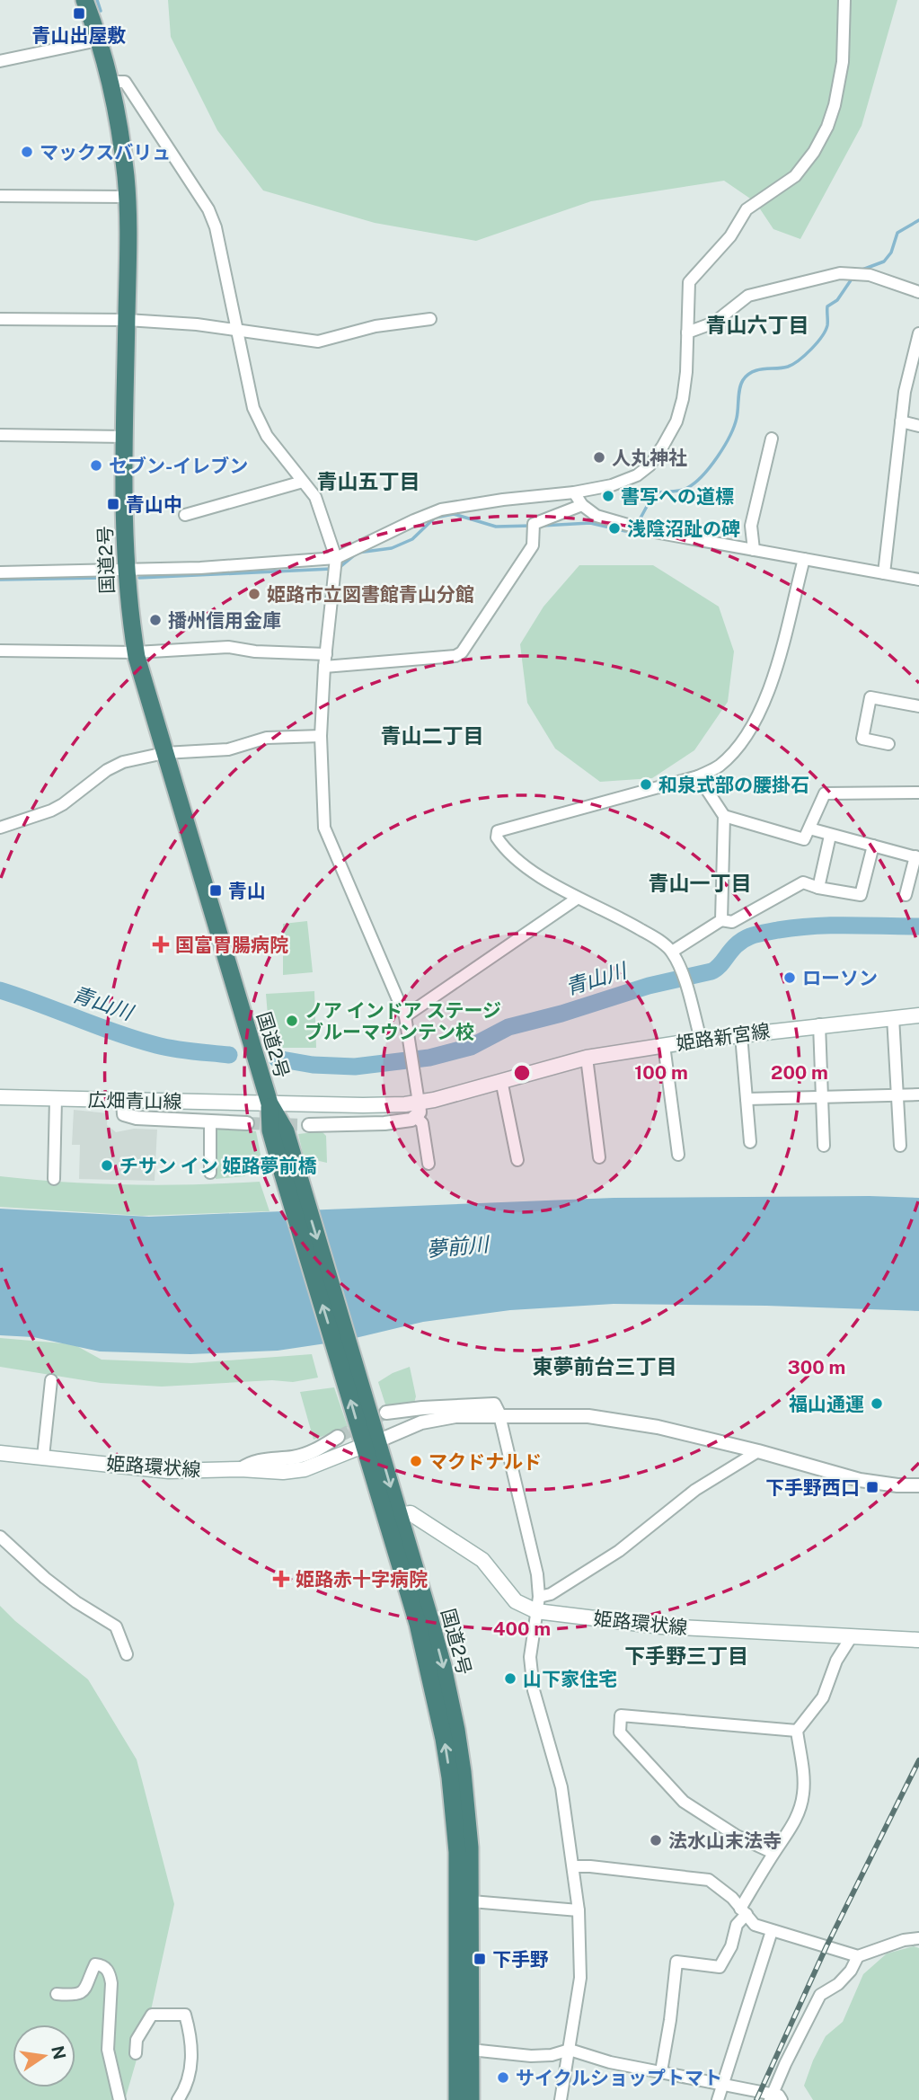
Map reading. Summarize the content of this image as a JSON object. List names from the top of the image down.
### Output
{
  "streets": {
    "highway": ["国道2号"],
    "main road": ["姫路新宮線", "広畑青山線", "姫路環状線"]
  },
  "crossings": [
    ["国道2号", "姫路新宮線"],
    ["国道2号", "広畑青山線"],
    ["国道2号", "姫路環状線"],
    ["姫路新宮線", "広畑青山線"]
  ],
  "districts": [
    "青山六丁目",
    "青山五丁目",
    "青山二丁目",
    "青山一丁目",
    "東夢前台三丁目",
    "下手野三丁目"
  ],
  "water": ["青山川", "夢前川"],
  "places": {
    "transit": [
      "青山出屋敷",
      "青山中",
      "青山",
      "下手野西口",
      "下手野"
    ],
    "other": [
      "マックスバリュ",
      "人丸神社",
      "セブン-イレブン",
      "書写への道標",
      "浅陰沼趾の碑",
      "姫路市立図書館青山分館",
      "播州信用金庫",
      "和泉式部の腰掛石",
      "ローソン",
      "ノア インドア ステージ ブルーマウンテン校",
      "チサン イン 姫路夢前橋",
      "福山通運",
      "マクドナルド",
      "山下家住宅",
      "法水山末法寺",
      "サイクルショップトマト"
    ],
    "health": ["国富胃腸病院", "姫路赤十字病院"]
  },
  "north": "right",
  "rings": [
    "100 m",
    "200 m",
    "300 m",
    "400 m"
  ]
}
